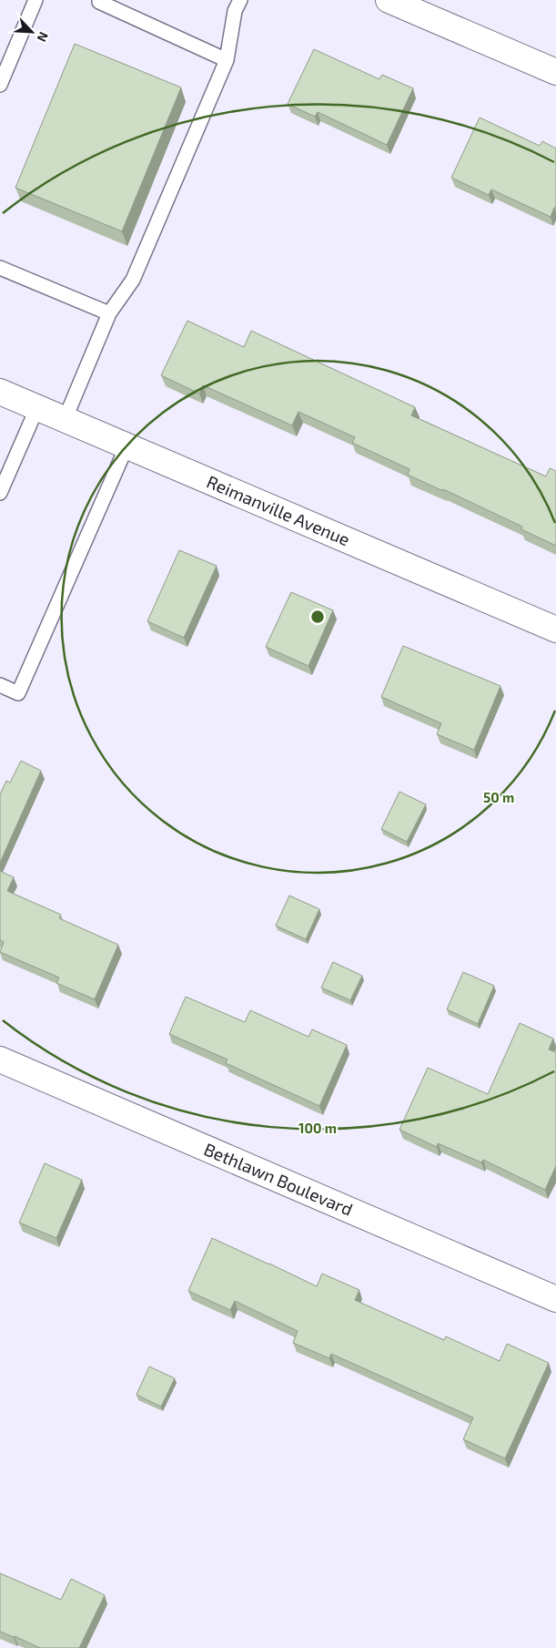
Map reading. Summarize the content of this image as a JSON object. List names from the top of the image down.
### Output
{
  "streets": {
    "street": ["Reimanville Avenue", "Bethlawn Boulevard"]
  },
  "north": "bottom right",
  "rings": ["50 m", "100 m"]
}
